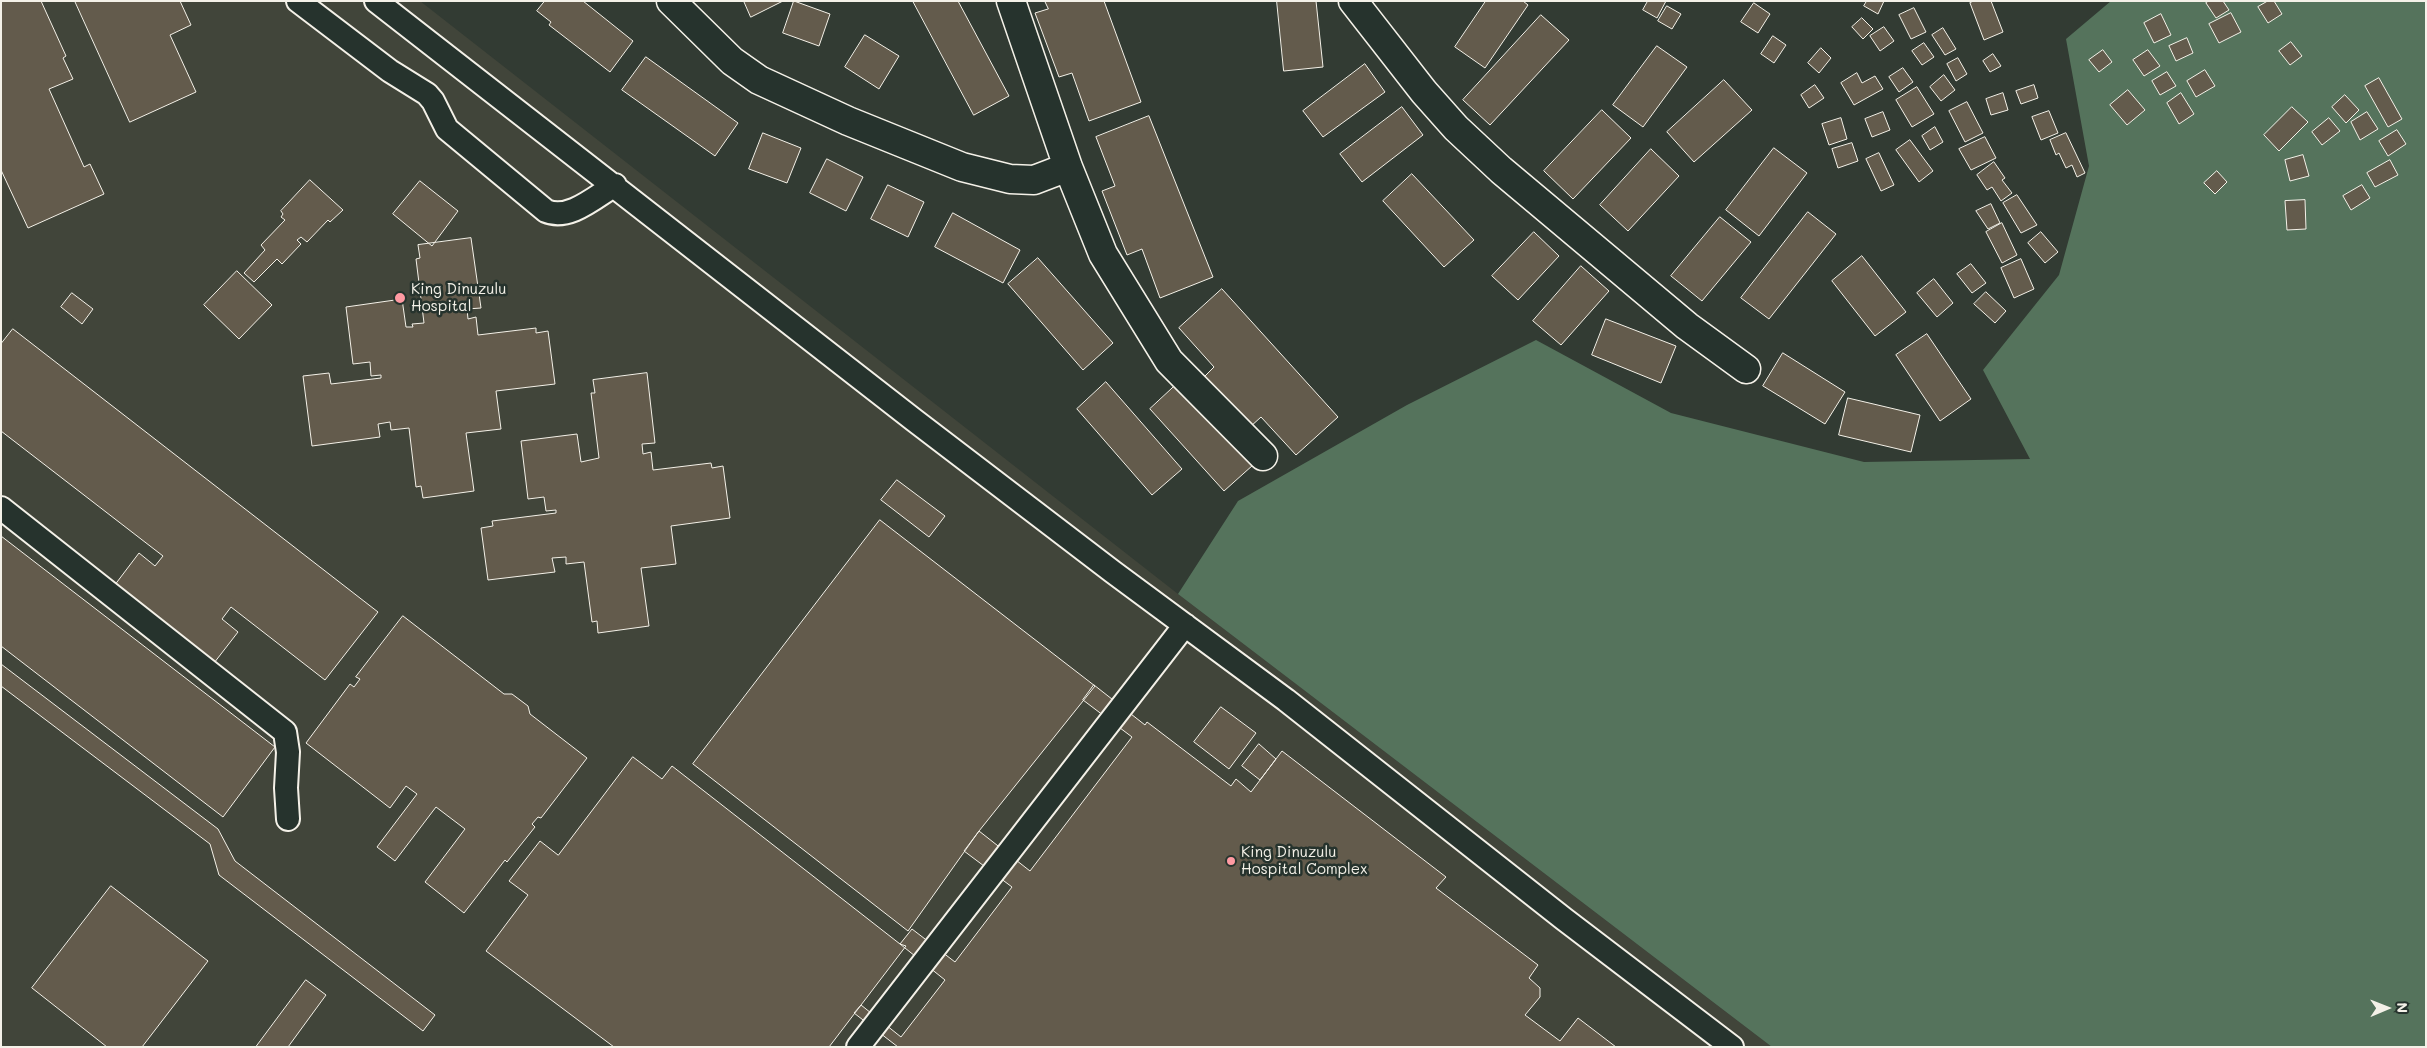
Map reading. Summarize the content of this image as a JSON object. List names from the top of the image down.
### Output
{
  "places": ["King Dinuzulu Hospital", "King Dinuzulu Hospital Complex"],
  "north": "right"
}
